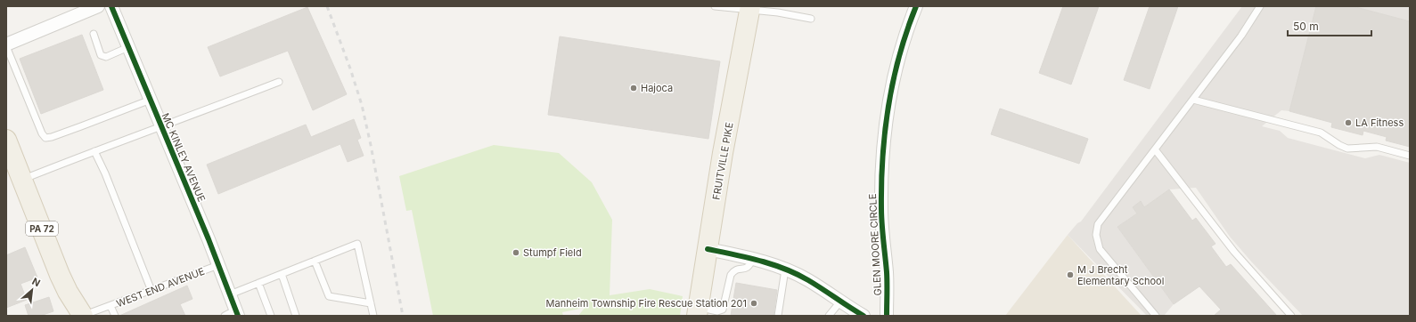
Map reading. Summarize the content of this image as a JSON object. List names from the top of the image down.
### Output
{
  "streets": {
    "main road": ["FRUITVILLE PIKE", "PA 72"],
    "street": ["MC KINLEY AVENUE", "GLEN MOORE CIRCLE"],
    "lane": ["WEST END AVENUE"]
  },
  "crossings": [
    ["MC KINLEY AVENUE", "WEST END AVENUE"],
    ["PA 72", "WEST END AVENUE"]
  ],
  "places": [
    "Hajoca",
    "LA Fitness",
    "Stumpf Field",
    "M J Brecht Elementary School",
    "Manheim Township Fire Rescue Station 201"
  ],
  "scale_bar": "50 m",
  "north": "top right"
}
